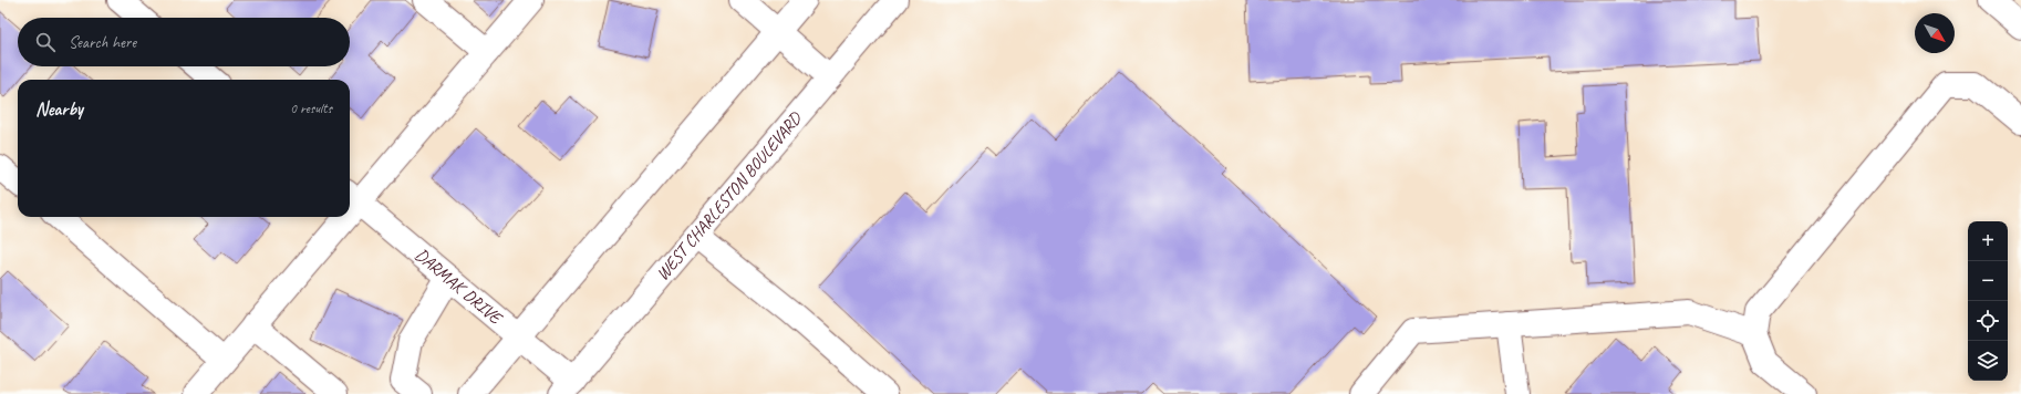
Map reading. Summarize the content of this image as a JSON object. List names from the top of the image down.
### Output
{
  "streets": {
    "main road": ["WEST CHARLESTON BOULEVARD", "DARMAK DRIVE"]
  },
  "crossings": [
    ["WEST CHARLESTON BOULEVARD", "DARMAK DRIVE"]
  ],
  "north": "bottom right",
  "page": {
    "search": "Search here",
    "heading": ["Nearby", "0 results"],
    "map_buttons": ["+", "−"]
  }
}
